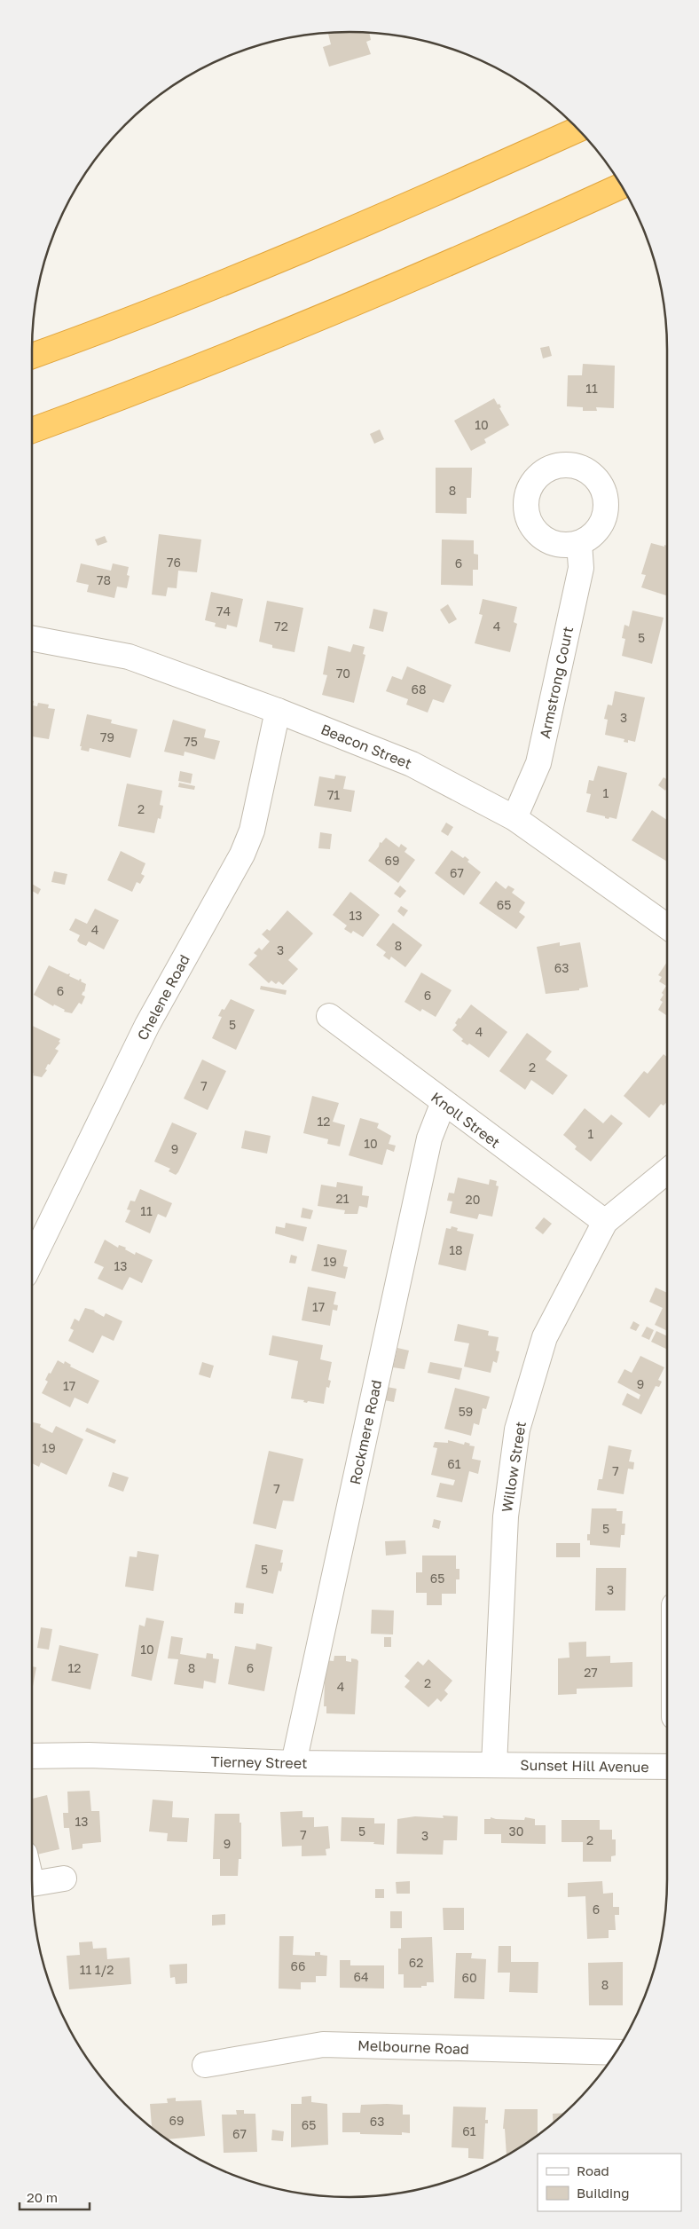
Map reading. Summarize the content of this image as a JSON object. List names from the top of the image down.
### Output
{
  "streets": {
    "street": [
      "Armstrong Court",
      "Beacon Street",
      "Chelene Road",
      "Knoll Street",
      "Rockmere Road",
      "Willow Street",
      "Tierney Street",
      "Sunset Hill Avenue",
      "Melbourne Road"
    ]
  },
  "crossings": [
    ["Armstrong Court", "Beacon Street"],
    ["Beacon Street", "Chelene Road"],
    ["Knoll Street", "Rockmere Road"],
    ["Knoll Street", "Willow Street"],
    ["Rockmere Road", "Tierney Street"],
    ["Willow Street", "Tierney Street"],
    ["Willow Street", "Sunset Hill Avenue"],
    ["Tierney Street", "Sunset Hill Avenue"]
  ],
  "house_numbers": [
    "11",
    "10",
    "8",
    "76",
    "6",
    "78",
    "74",
    "72",
    "4",
    "5",
    "70",
    "68",
    "3",
    "79",
    "75",
    "1",
    "71",
    "2",
    "69",
    "67",
    "65",
    "13",
    "4",
    "8",
    "3",
    "63",
    "6",
    "6",
    "5",
    "4",
    "2",
    "7",
    "12",
    "1",
    "10",
    "9",
    "21",
    "20",
    "11",
    "18",
    "19",
    "13",
    "17",
    "9",
    "17",
    "59",
    "19",
    "61",
    "7",
    "7",
    "5",
    "5",
    "65",
    "3",
    "10",
    "12",
    "8",
    "6",
    "27",
    "2",
    "4",
    "13",
    "5",
    "30",
    "7",
    "3",
    "2",
    "9",
    "6",
    "62",
    "66",
    "11 1/2",
    "64",
    "60",
    "8",
    "69",
    "63",
    "65",
    "61",
    "67"
  ],
  "legend": ["Road", "Building"],
  "scale_bar": "20 m"
}
